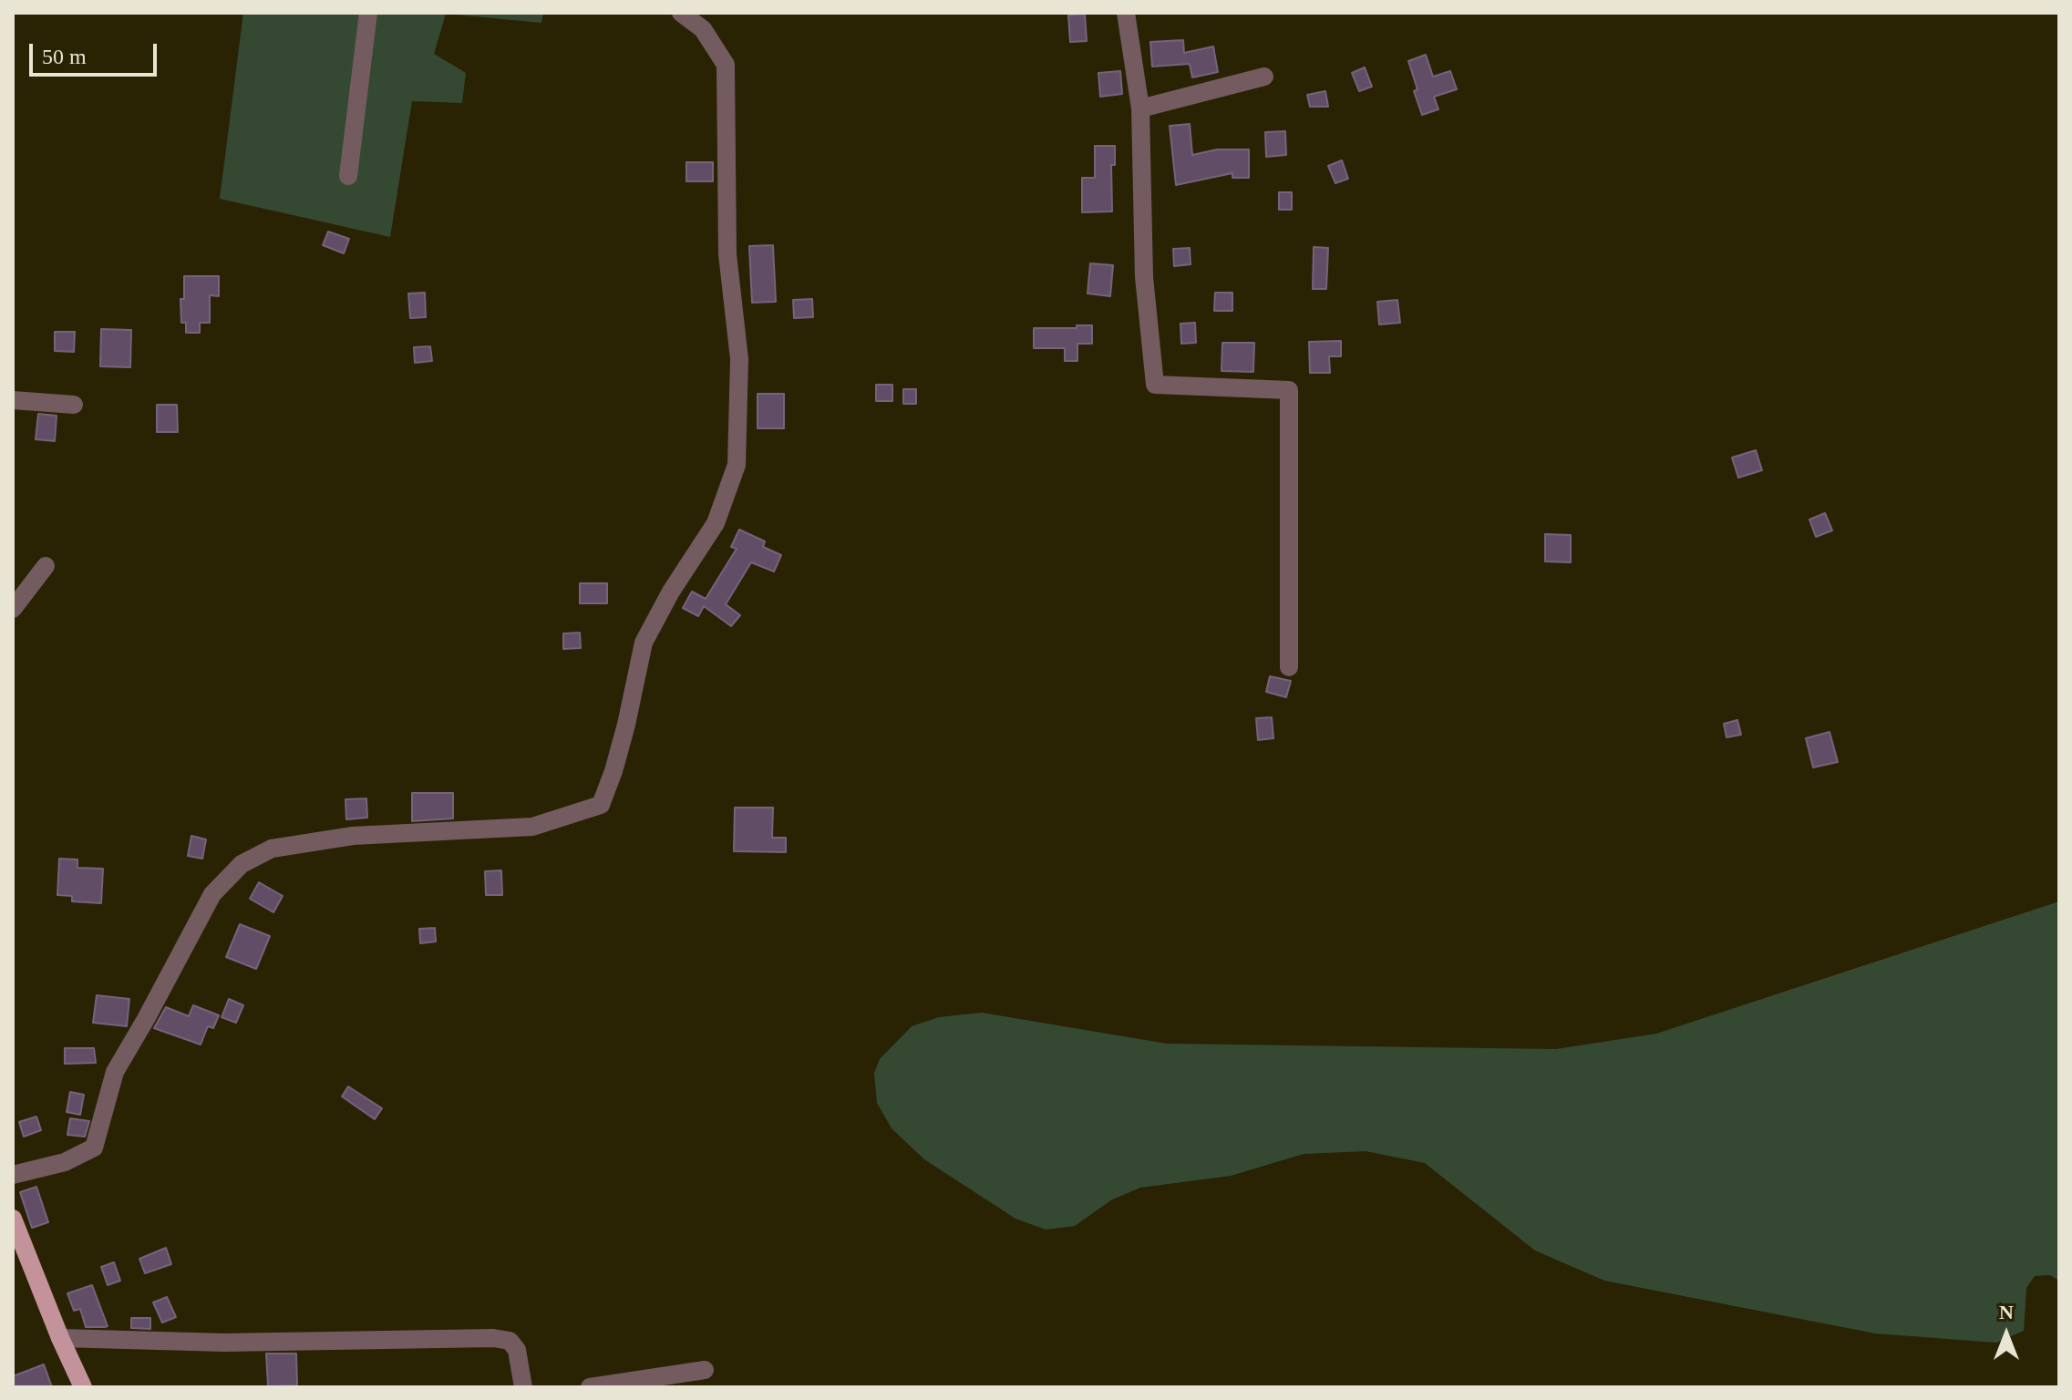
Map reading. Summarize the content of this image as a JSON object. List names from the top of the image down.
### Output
{
  "scale_bar": "50 m",
  "north": "top"
}
